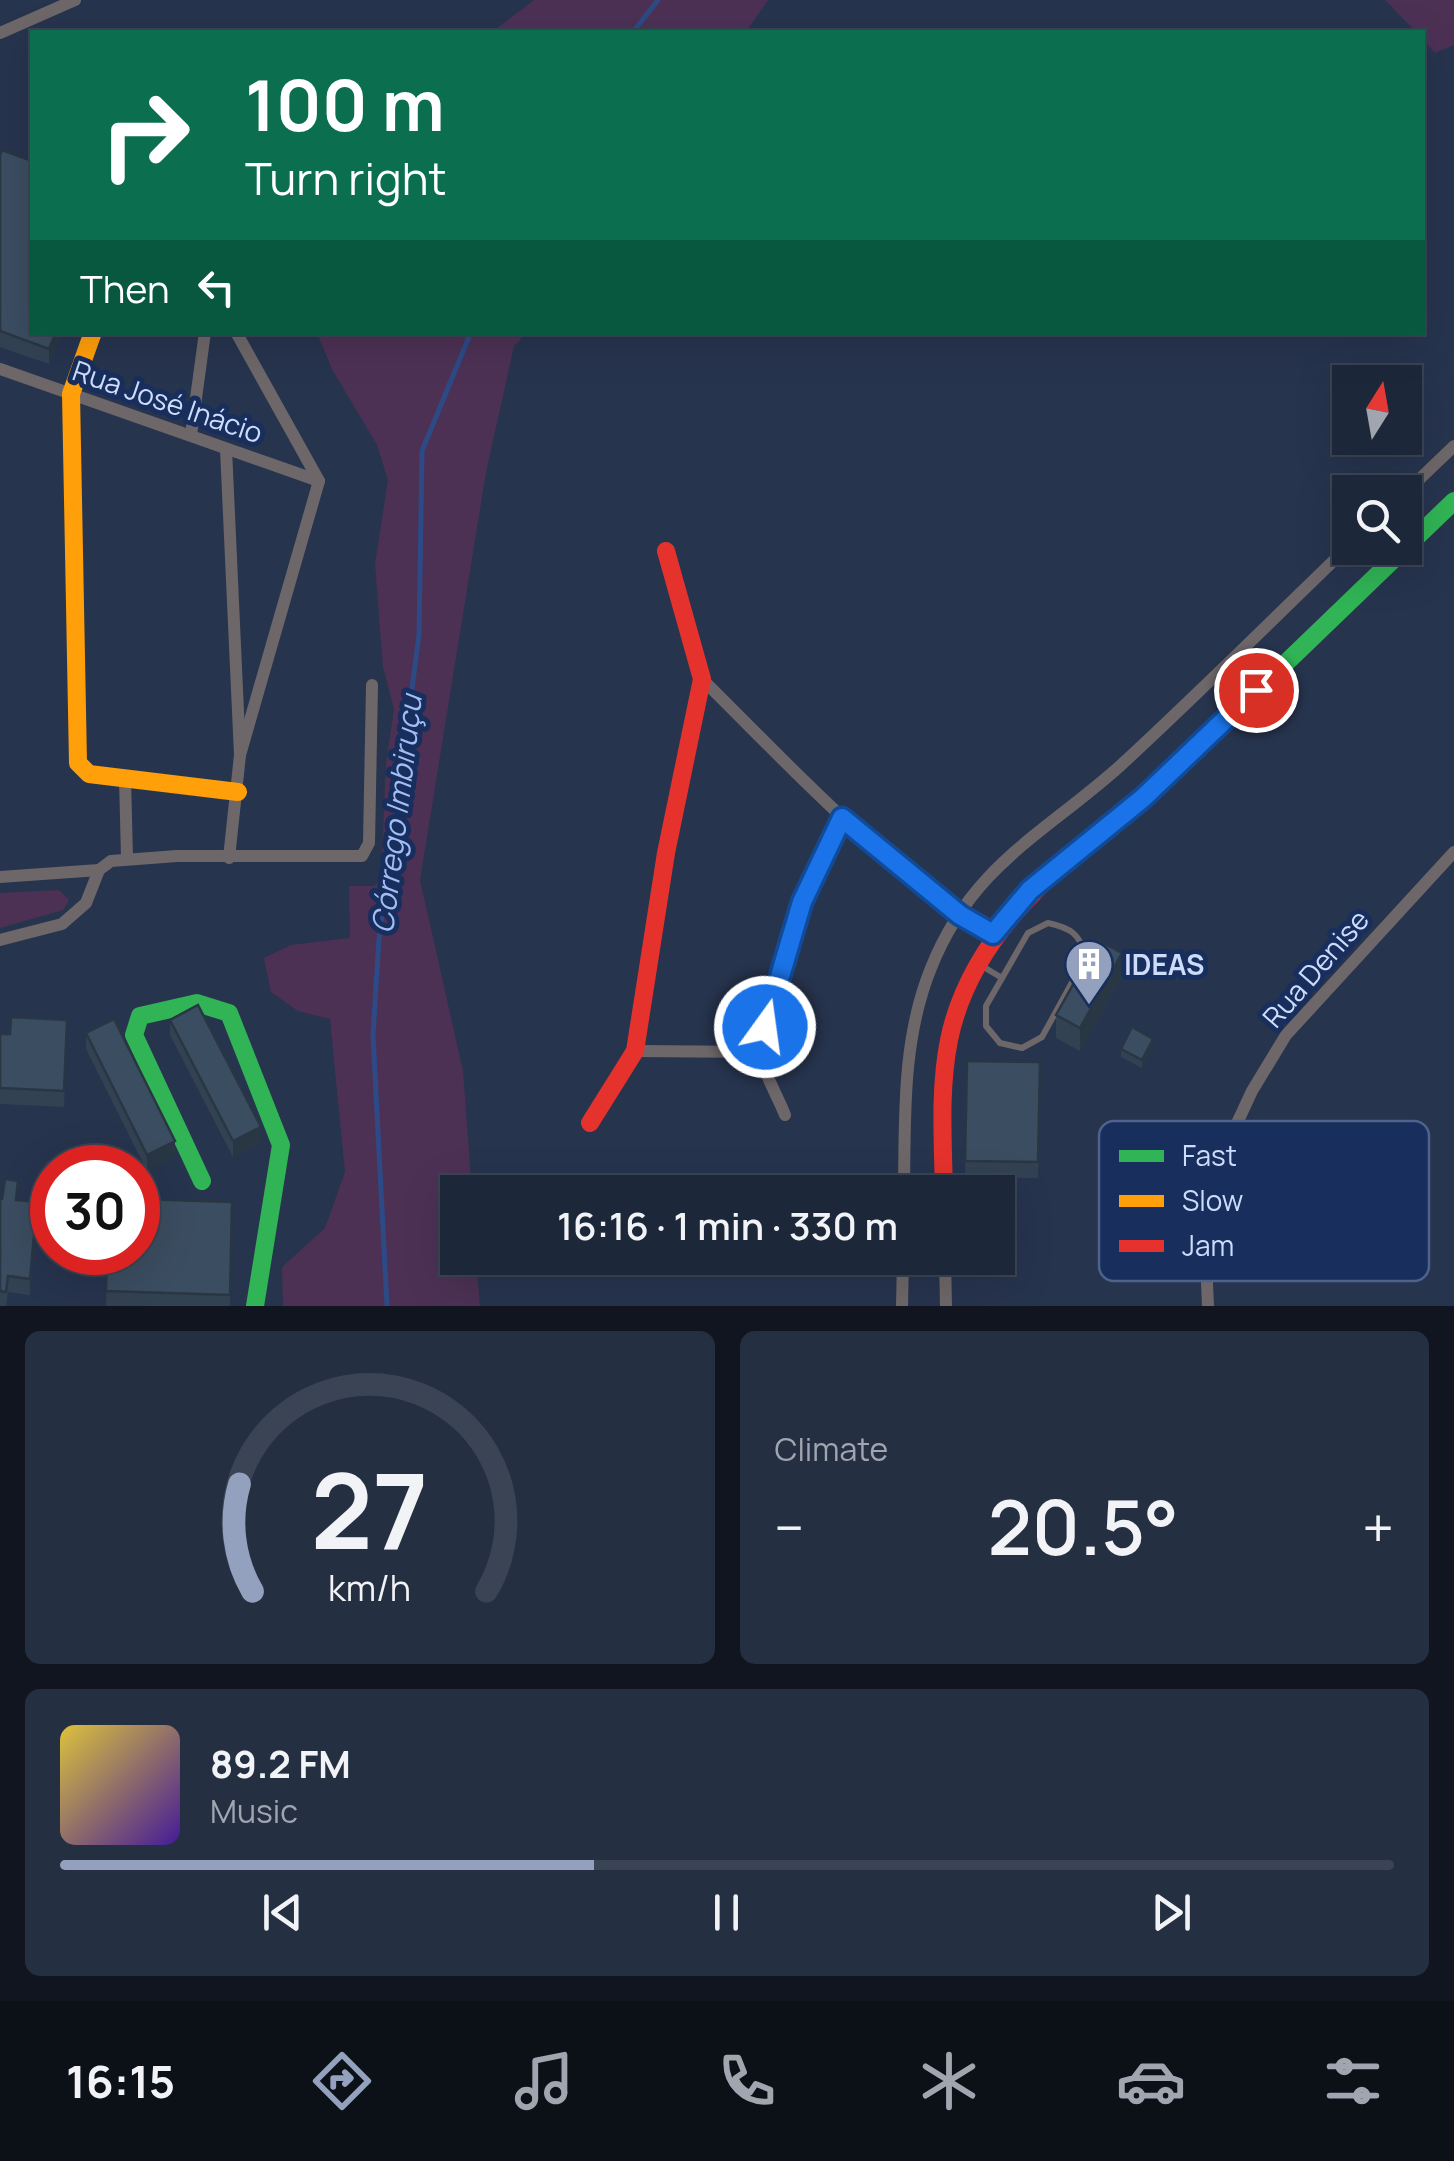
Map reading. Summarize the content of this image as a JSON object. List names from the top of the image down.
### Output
{
  "streets": {
    "street": ["Rua José Inácio", "Rua Denise"]
  },
  "water": ["Córrego Imbiruçu"],
  "places": {
    "building": ["IDEAS"]
  },
  "legend": ["Fast", "Slow", "Jam"],
  "north": "top",
  "page": {
    "turn": ["100 m", "Turn right"],
    "then": "Then",
    "limit": "30",
    "trip": "16:16 · 1 min · 330 m",
    "tile": "Climate",
    "heat": ["−", "20.5°", "+"],
    "song": ["89.2 FM", "Music"],
    "tabs": "16:15",
    "gauge": ["27", "km/h"]
  }
}
